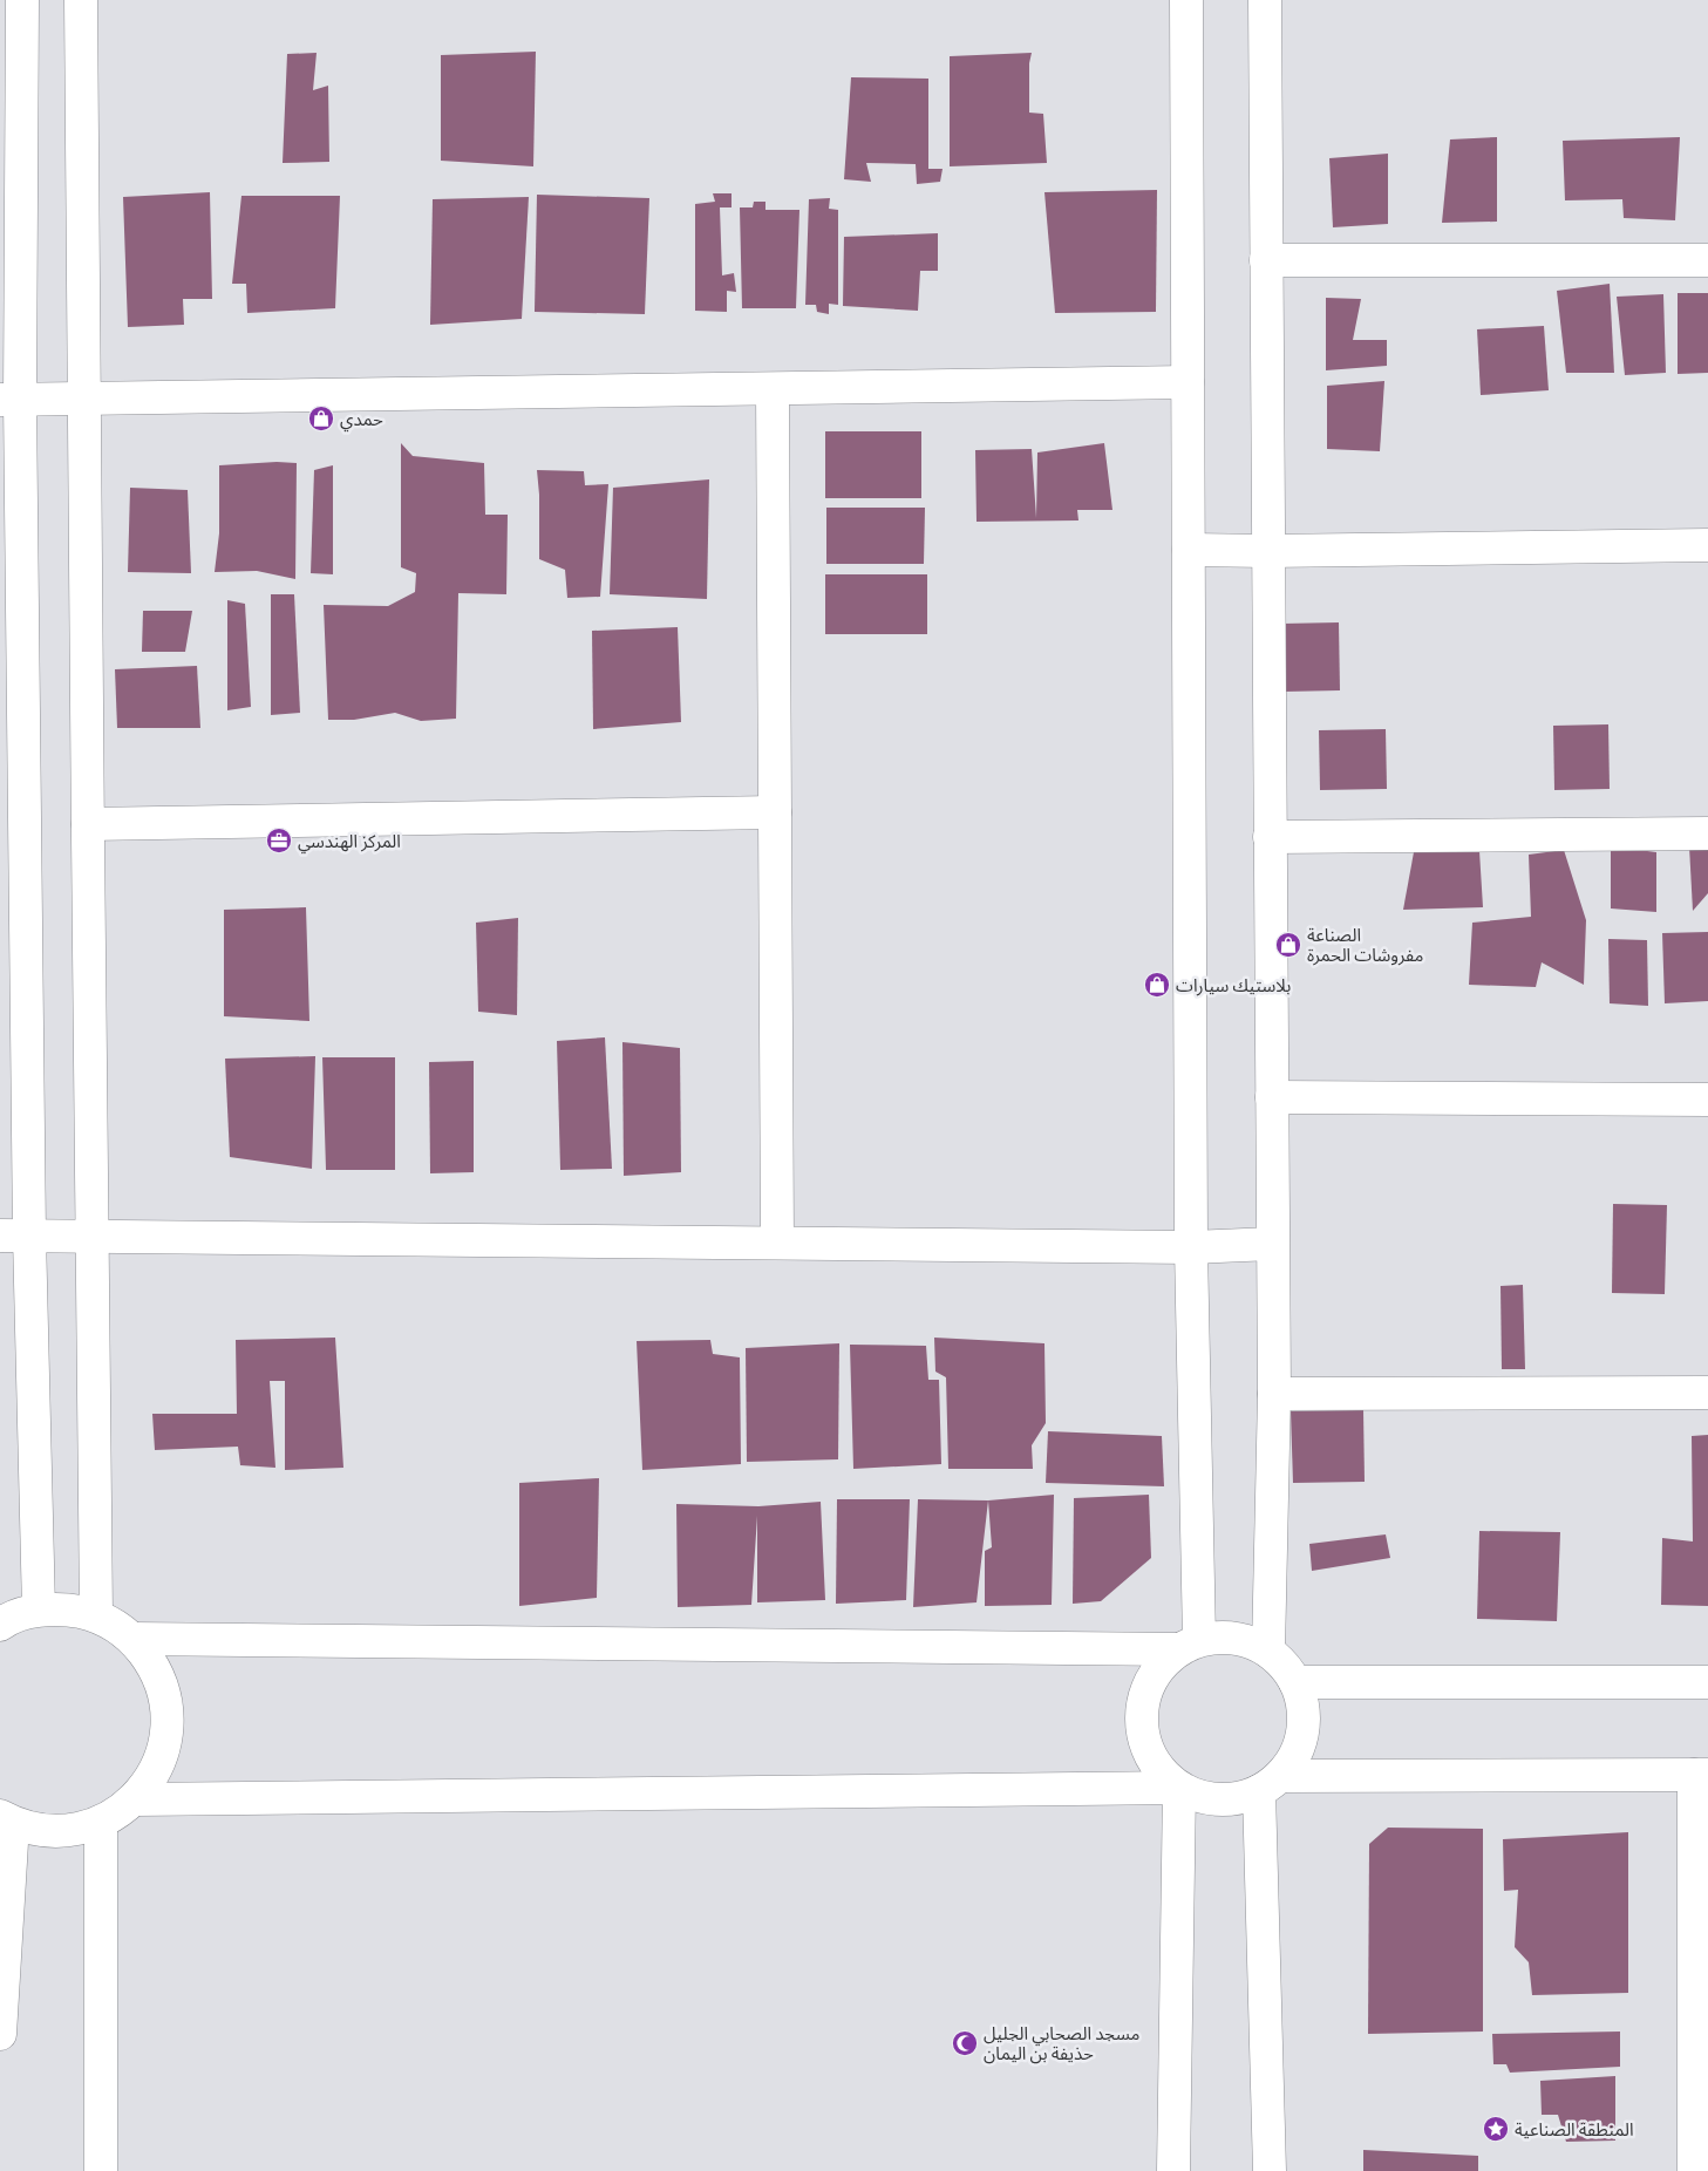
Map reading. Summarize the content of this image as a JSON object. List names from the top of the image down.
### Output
{
  "places": {
    "shop": ["حمدي", "الصناعة مفروشات الحمرة", "بلاستيك سيارات"],
    "office": ["المركز الهندسي"],
    "mosque": ["مسجد الصحابي الجليل حذيفة بن اليمان"],
    "place": ["المنطقة الصناعية"]
  }
}
